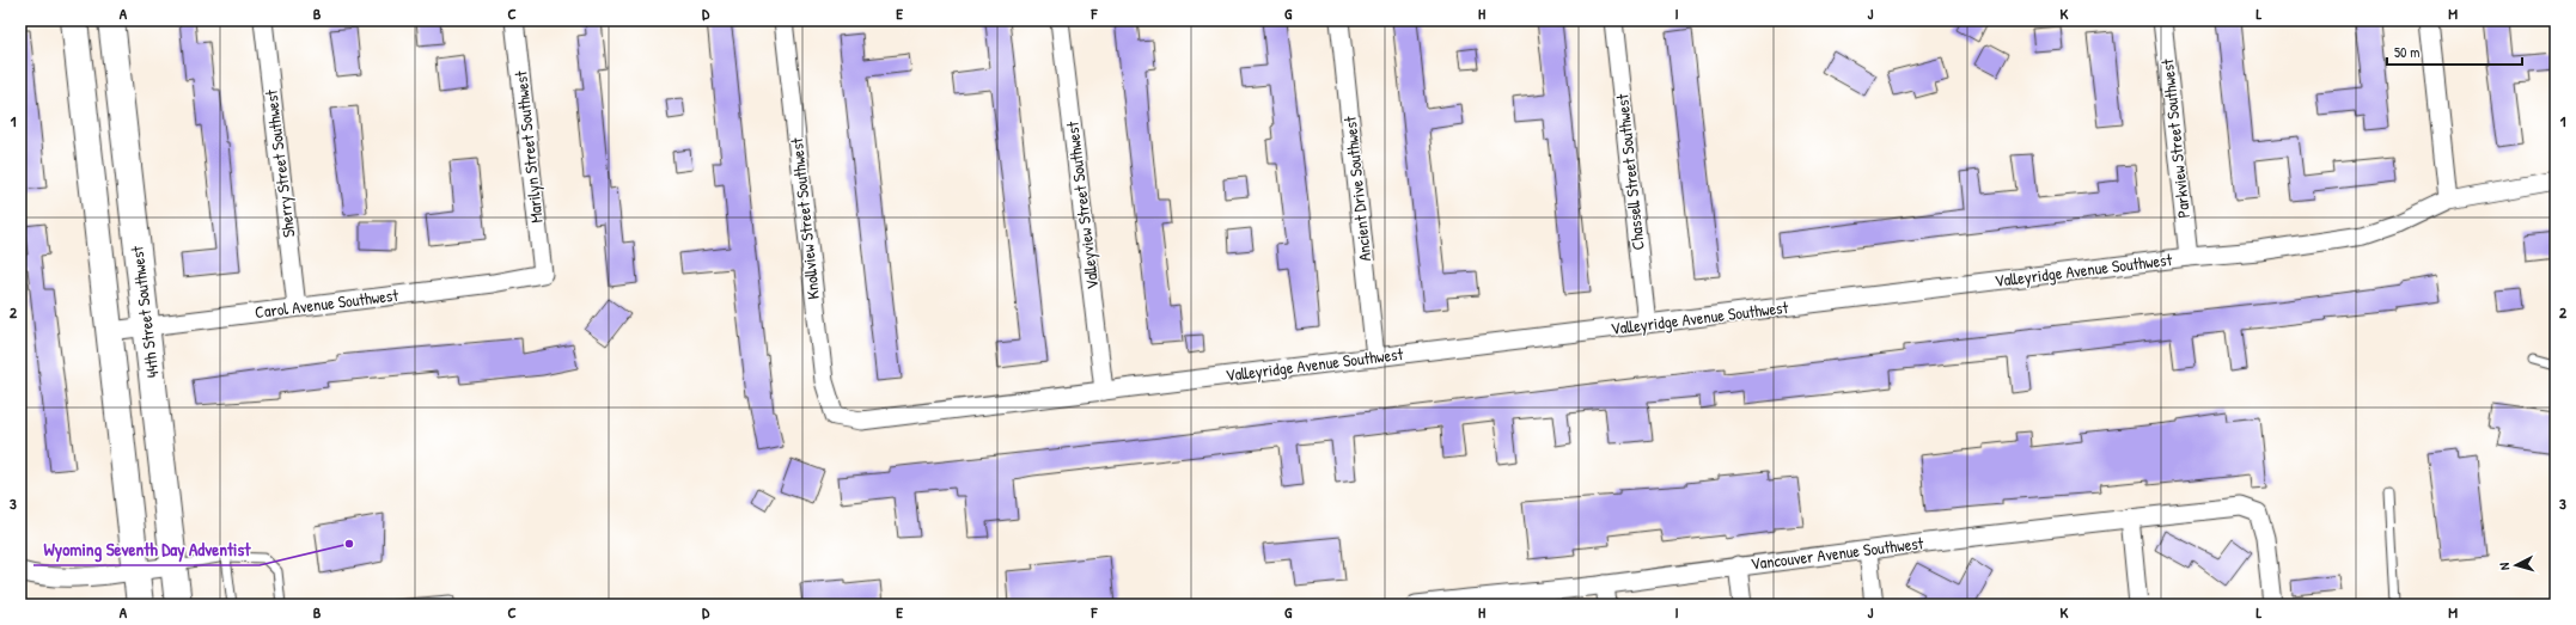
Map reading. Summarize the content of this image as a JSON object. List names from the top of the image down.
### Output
{
  "streets": {
    "main road": ["44th Street Southwest"],
    "street": [
      "Parkview Street Southwest",
      "Marilyn Street Southwest",
      "Sherry Street Southwest",
      "Chassell Street Southwest",
      "Ancient Drive Southwest",
      "Valleyview Street Southwest",
      "Knollview Street Southwest",
      "Valleyridge Avenue Southwest",
      "Carol Avenue Southwest",
      "Vancouver Avenue Southwest"
    ]
  },
  "crossings": [
    ["Parkview Street Southwest", "Valleyridge Avenue Southwest"],
    ["Marilyn Street Southwest", "Carol Avenue Southwest"],
    ["Sherry Street Southwest", "Carol Avenue Southwest"],
    ["Chassell Street Southwest", "Valleyridge Avenue Southwest"],
    ["Ancient Drive Southwest", "Valleyridge Avenue Southwest"],
    ["Valleyview Street Southwest", "Valleyridge Avenue Southwest"],
    ["Knollview Street Southwest", "Valleyridge Avenue Southwest"],
    ["Carol Avenue Southwest", "44th Street Southwest"]
  ],
  "places": ["Wyoming Seventh Day Adventist"],
  "scale_bar": "50 m",
  "north": "left",
  "grid": {
    "columns": [
      "A",
      "B",
      "C",
      "D",
      "E",
      "F",
      "G",
      "H",
      "I",
      "J",
      "K",
      "L",
      "M"
    ],
    "rows": ["1", "2", "3"]
  }
}
